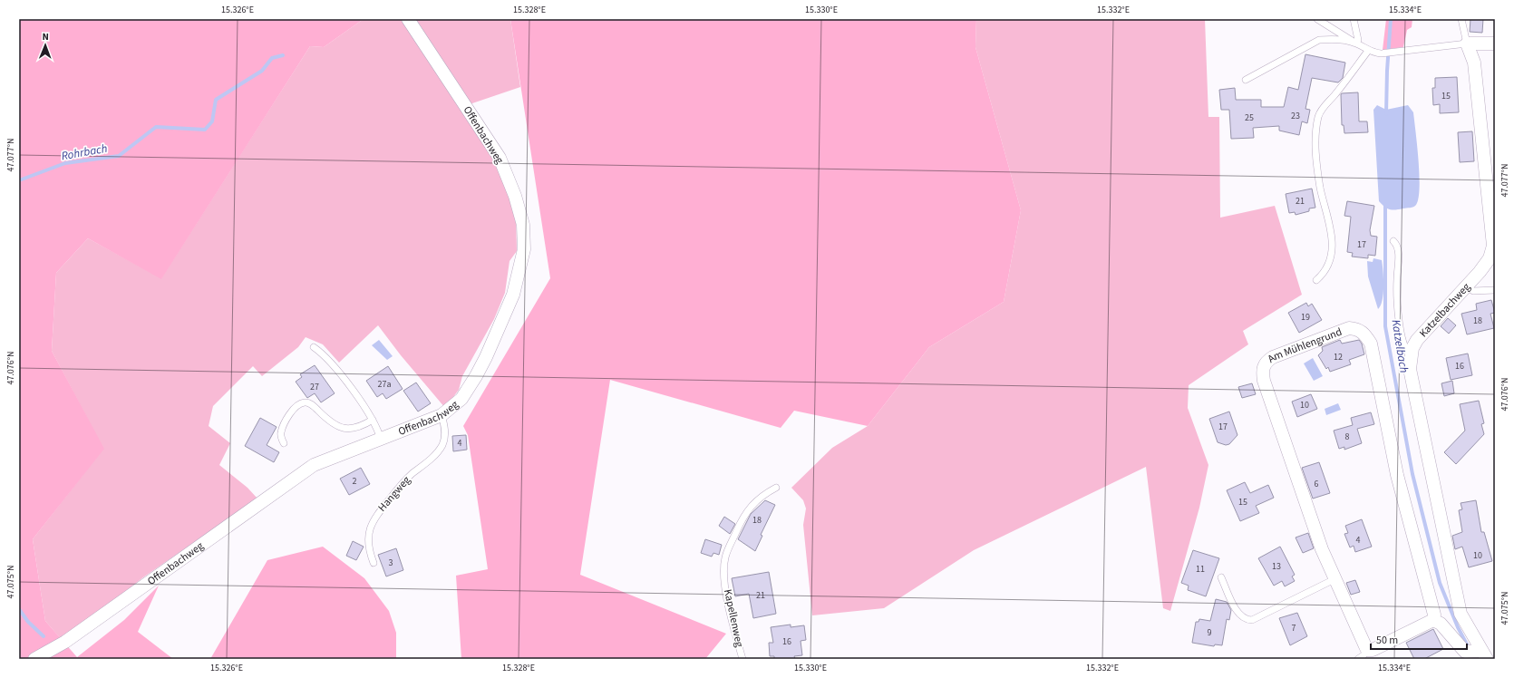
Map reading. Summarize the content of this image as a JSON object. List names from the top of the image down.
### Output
{
  "streets": {
    "street": ["Offenbachweg", "Katzelbachweg", "Am Mühlengrund"],
    "lane": ["Hangweg", "Kapellenweg"]
  },
  "crossings": [
    ["Offenbachweg", "Hangweg"]
  ],
  "water": ["Rohrbach", "Katzelbach"],
  "house_numbers": [
    "15",
    "23",
    "25",
    "21",
    "17",
    "19",
    "18",
    "12",
    "16",
    "27a",
    "27",
    "10",
    "17",
    "8",
    "4",
    "2",
    "6",
    "15",
    "18",
    "4",
    "10",
    "3",
    "13",
    "11",
    "21",
    "7",
    "9",
    "16"
  ],
  "scale_bar": "50 m",
  "north": "top",
  "coordinates": [
    "15.326°E",
    "15.328°E",
    "15.330°E",
    "15.332°E",
    "15.334°E",
    "47.077°N",
    "47.076°N",
    "47.075°N"
  ]
}
